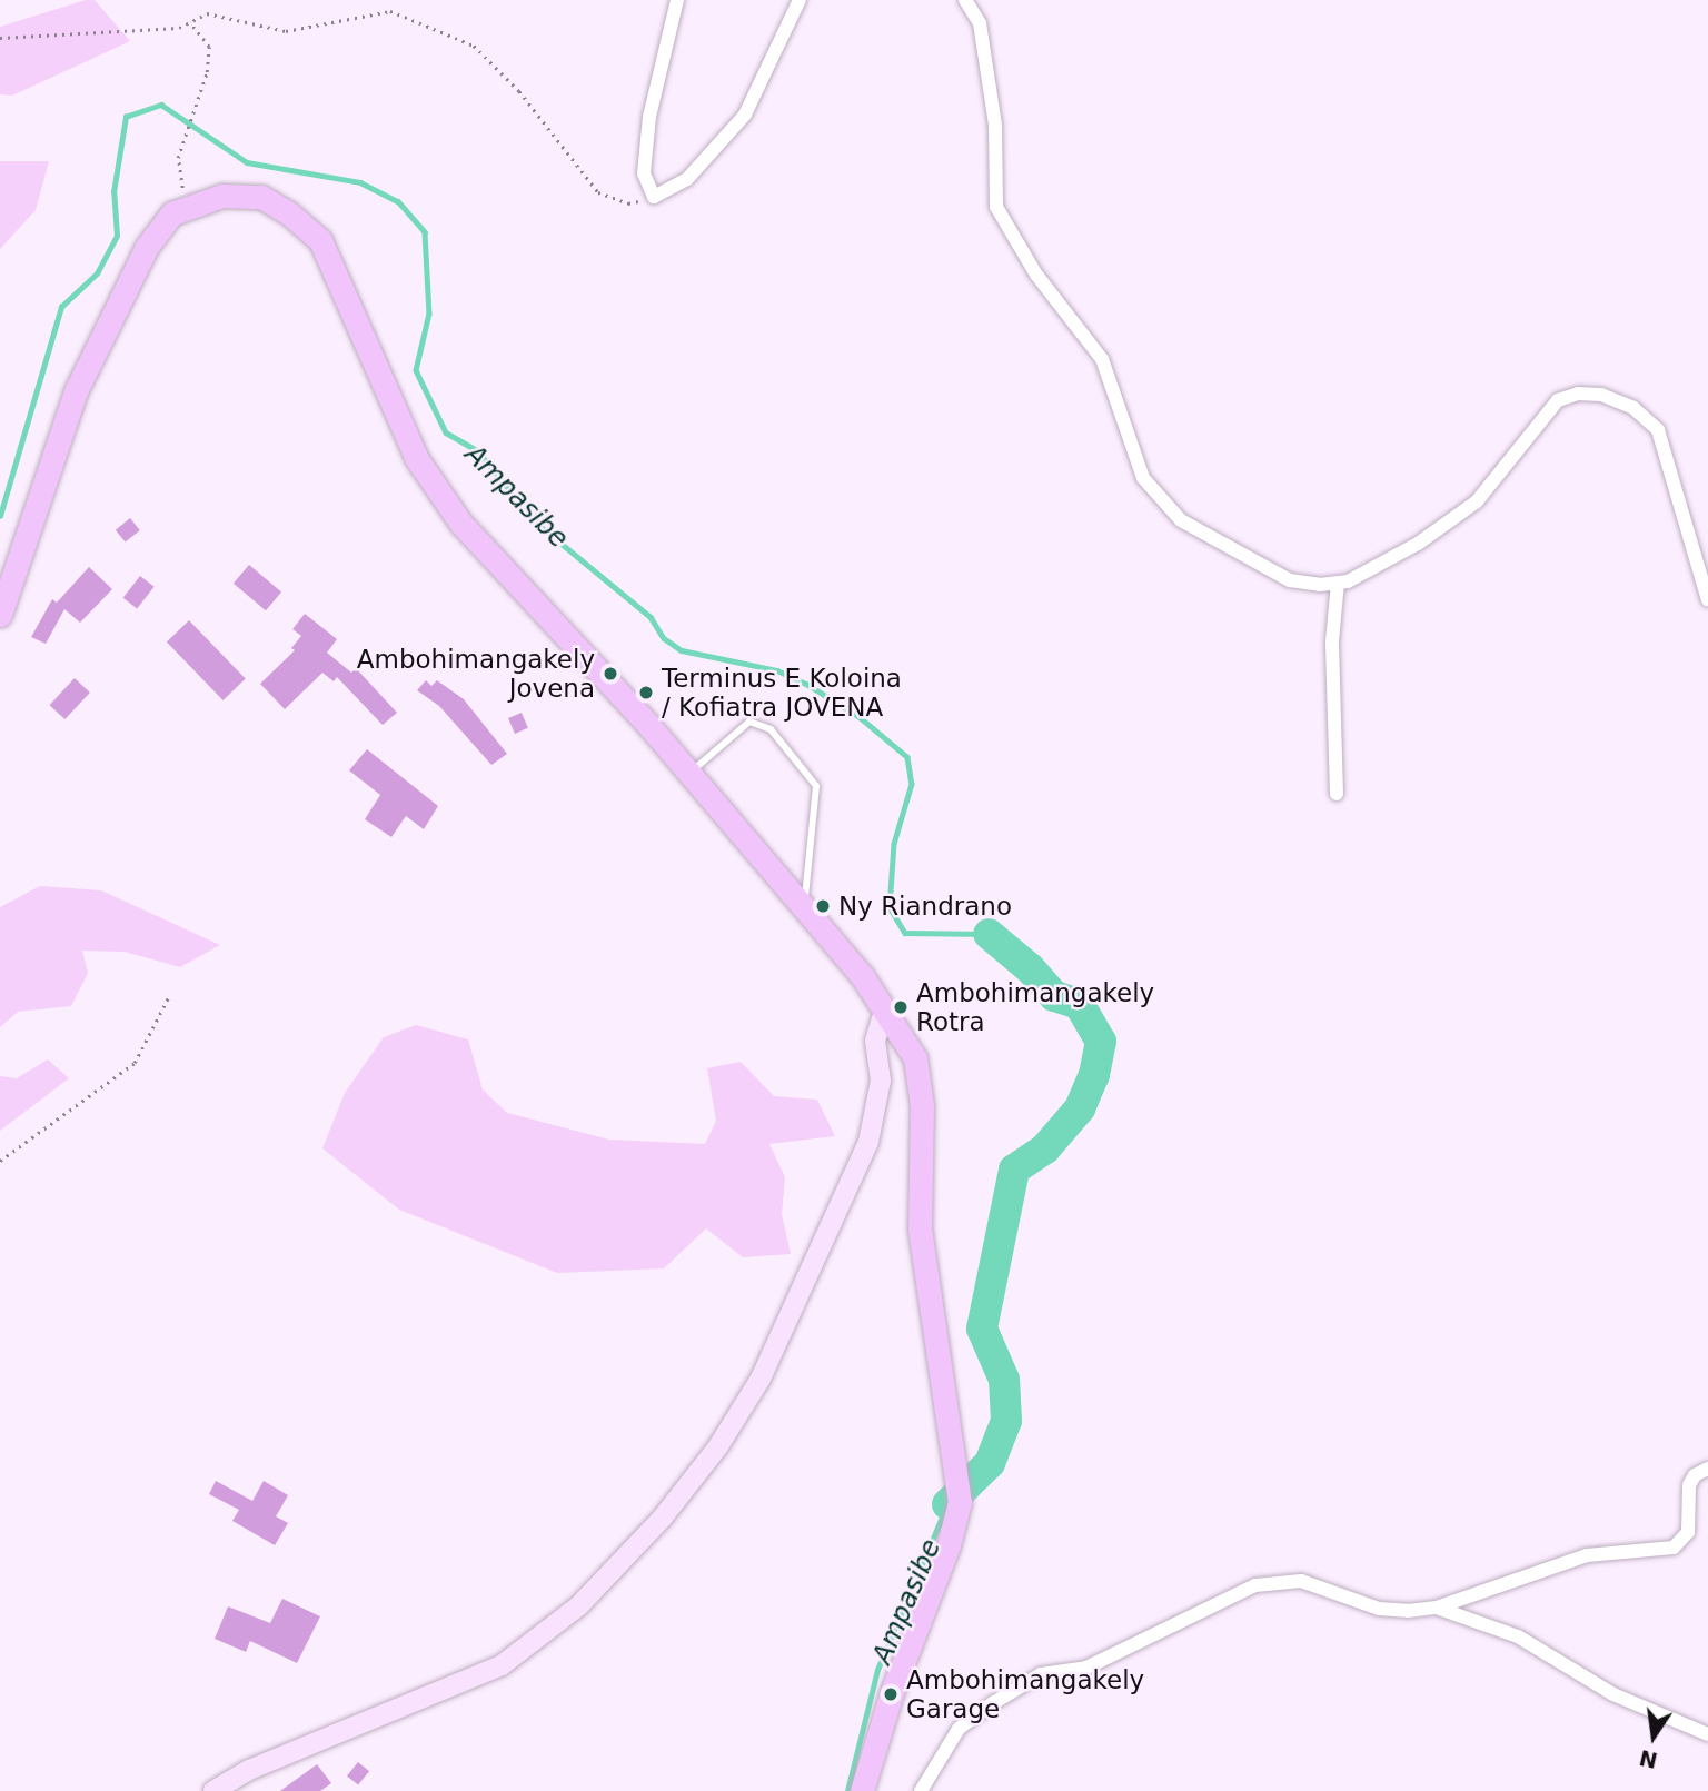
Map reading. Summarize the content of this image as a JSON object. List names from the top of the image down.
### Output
{
  "water": ["Ampasibe"],
  "places": [
    "Ambohimangakely Jovena",
    "Terminus E Koloina / Kofiatra JOVENA",
    "Ny Riandrano",
    "Ambohimangakely Rotra",
    "Ambohimangakely Garage"
  ],
  "north": "bottom"
}
